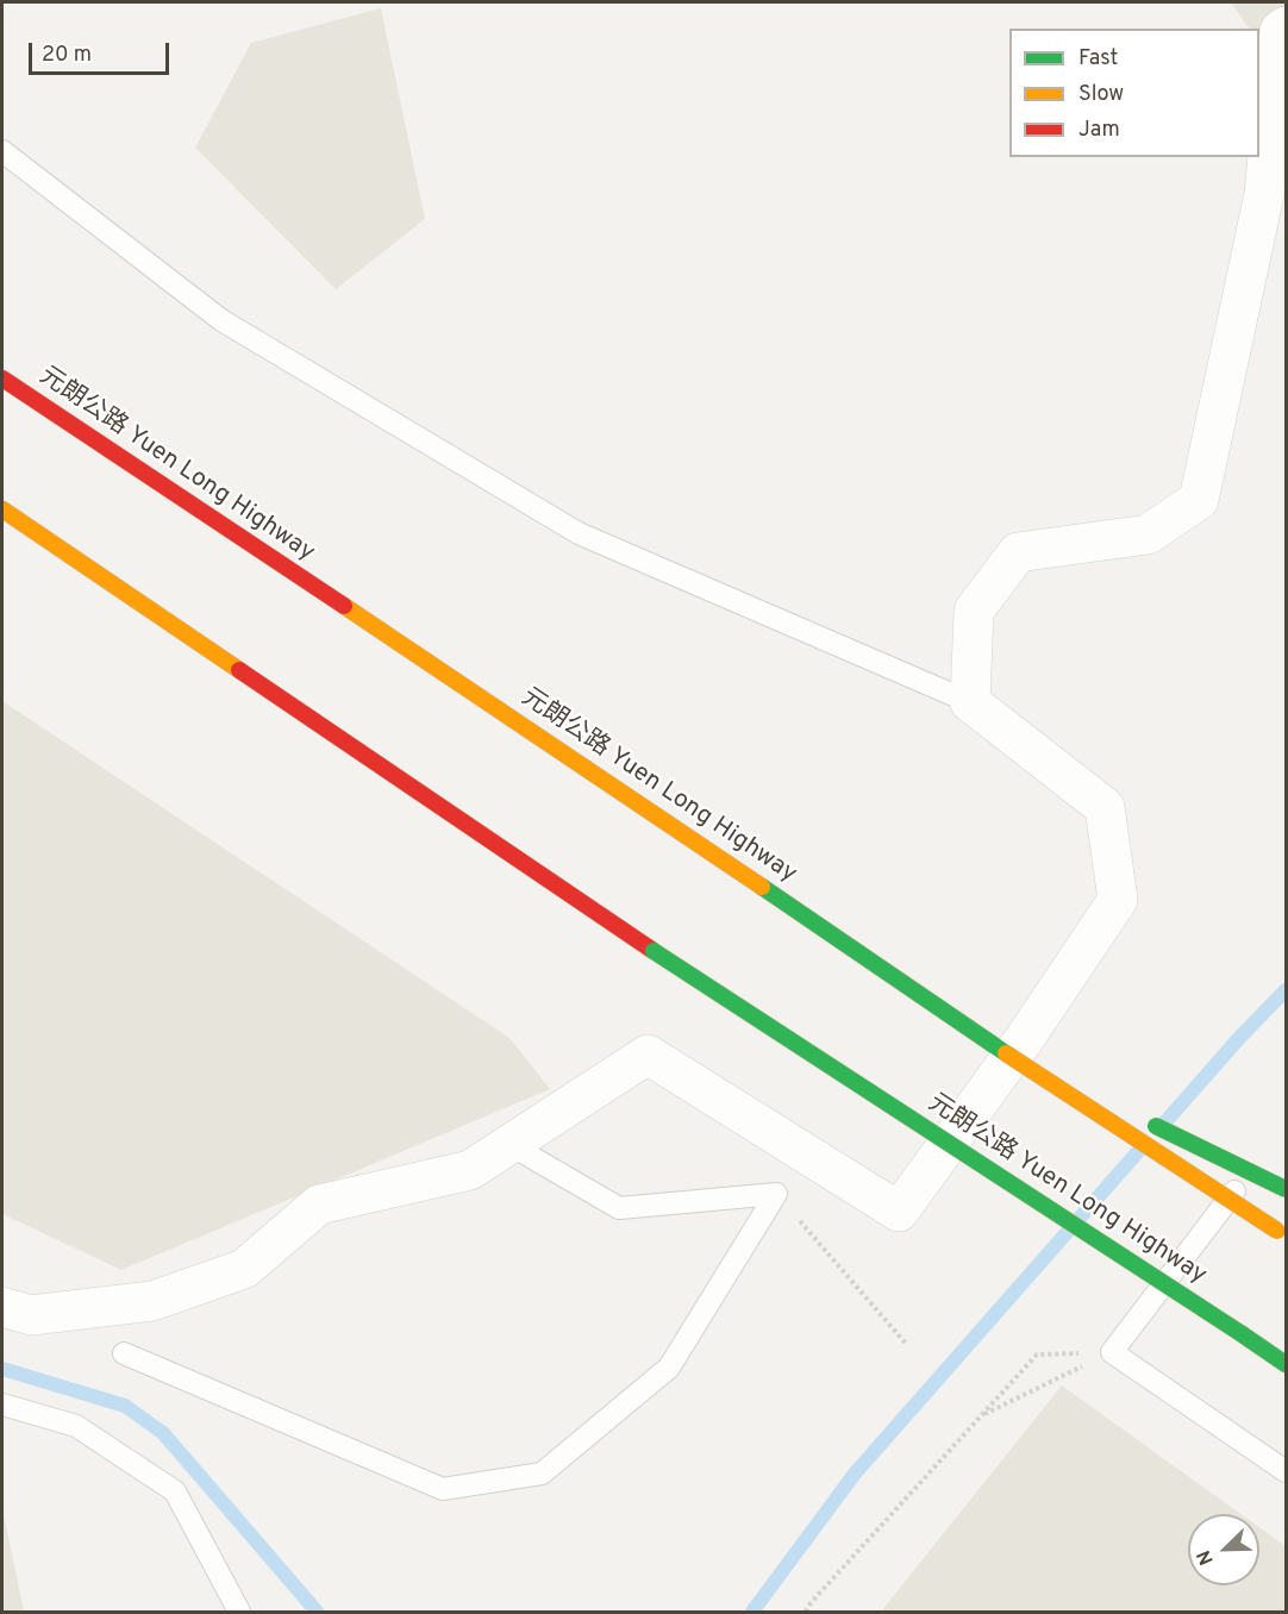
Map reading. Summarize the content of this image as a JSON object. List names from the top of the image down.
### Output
{
  "streets": {
    "highway": ["元朗公路 Yuen Long Highway"]
  },
  "legend": ["Fast", "Slow", "Jam"],
  "scale_bar": "20 m",
  "north": "bottom left"
}
